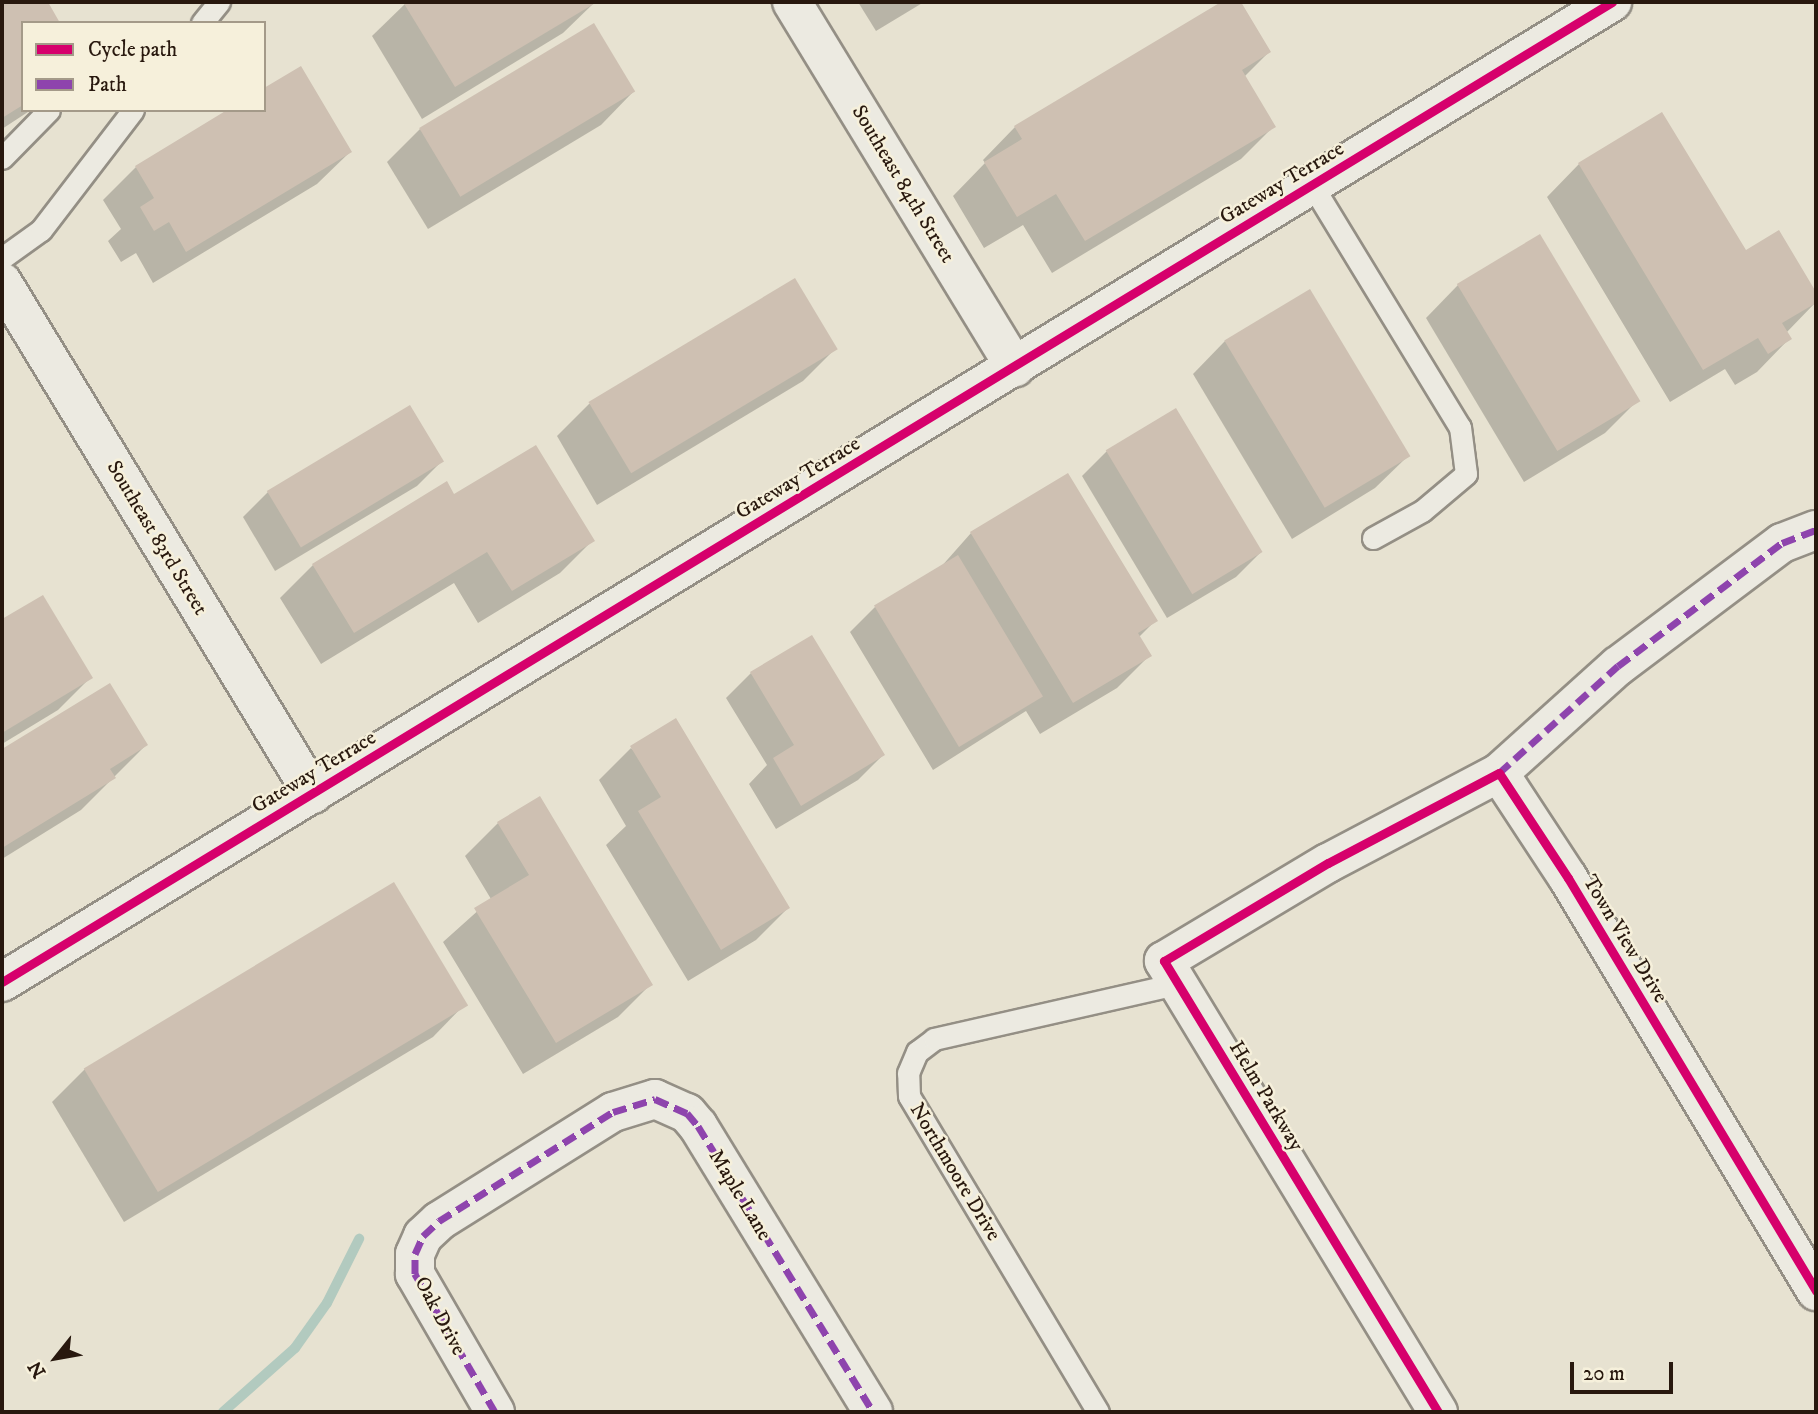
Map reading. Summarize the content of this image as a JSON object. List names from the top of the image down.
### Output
{
  "streets": {
    "street": [
      "Gateway Terrace",
      "Southeast 84th Street",
      "Southeast 83rd Street",
      "Town View Drive",
      "Helm Parkway",
      "Maple Lane",
      "Oak Drive"
    ],
    "lane": ["Northmoore Drive"]
  },
  "crossings": [
    ["Gateway Terrace", "Southeast 84th Street"],
    ["Gateway Terrace", "Southeast 83rd Street"],
    ["Town View Drive", "Helm Parkway"],
    ["Helm Parkway", "Northmoore Drive"],
    ["Maple Lane", "Oak Drive"]
  ],
  "legend": ["Cycle path", "Path"],
  "scale_bar": "20 m",
  "north": "bottom left"
}
